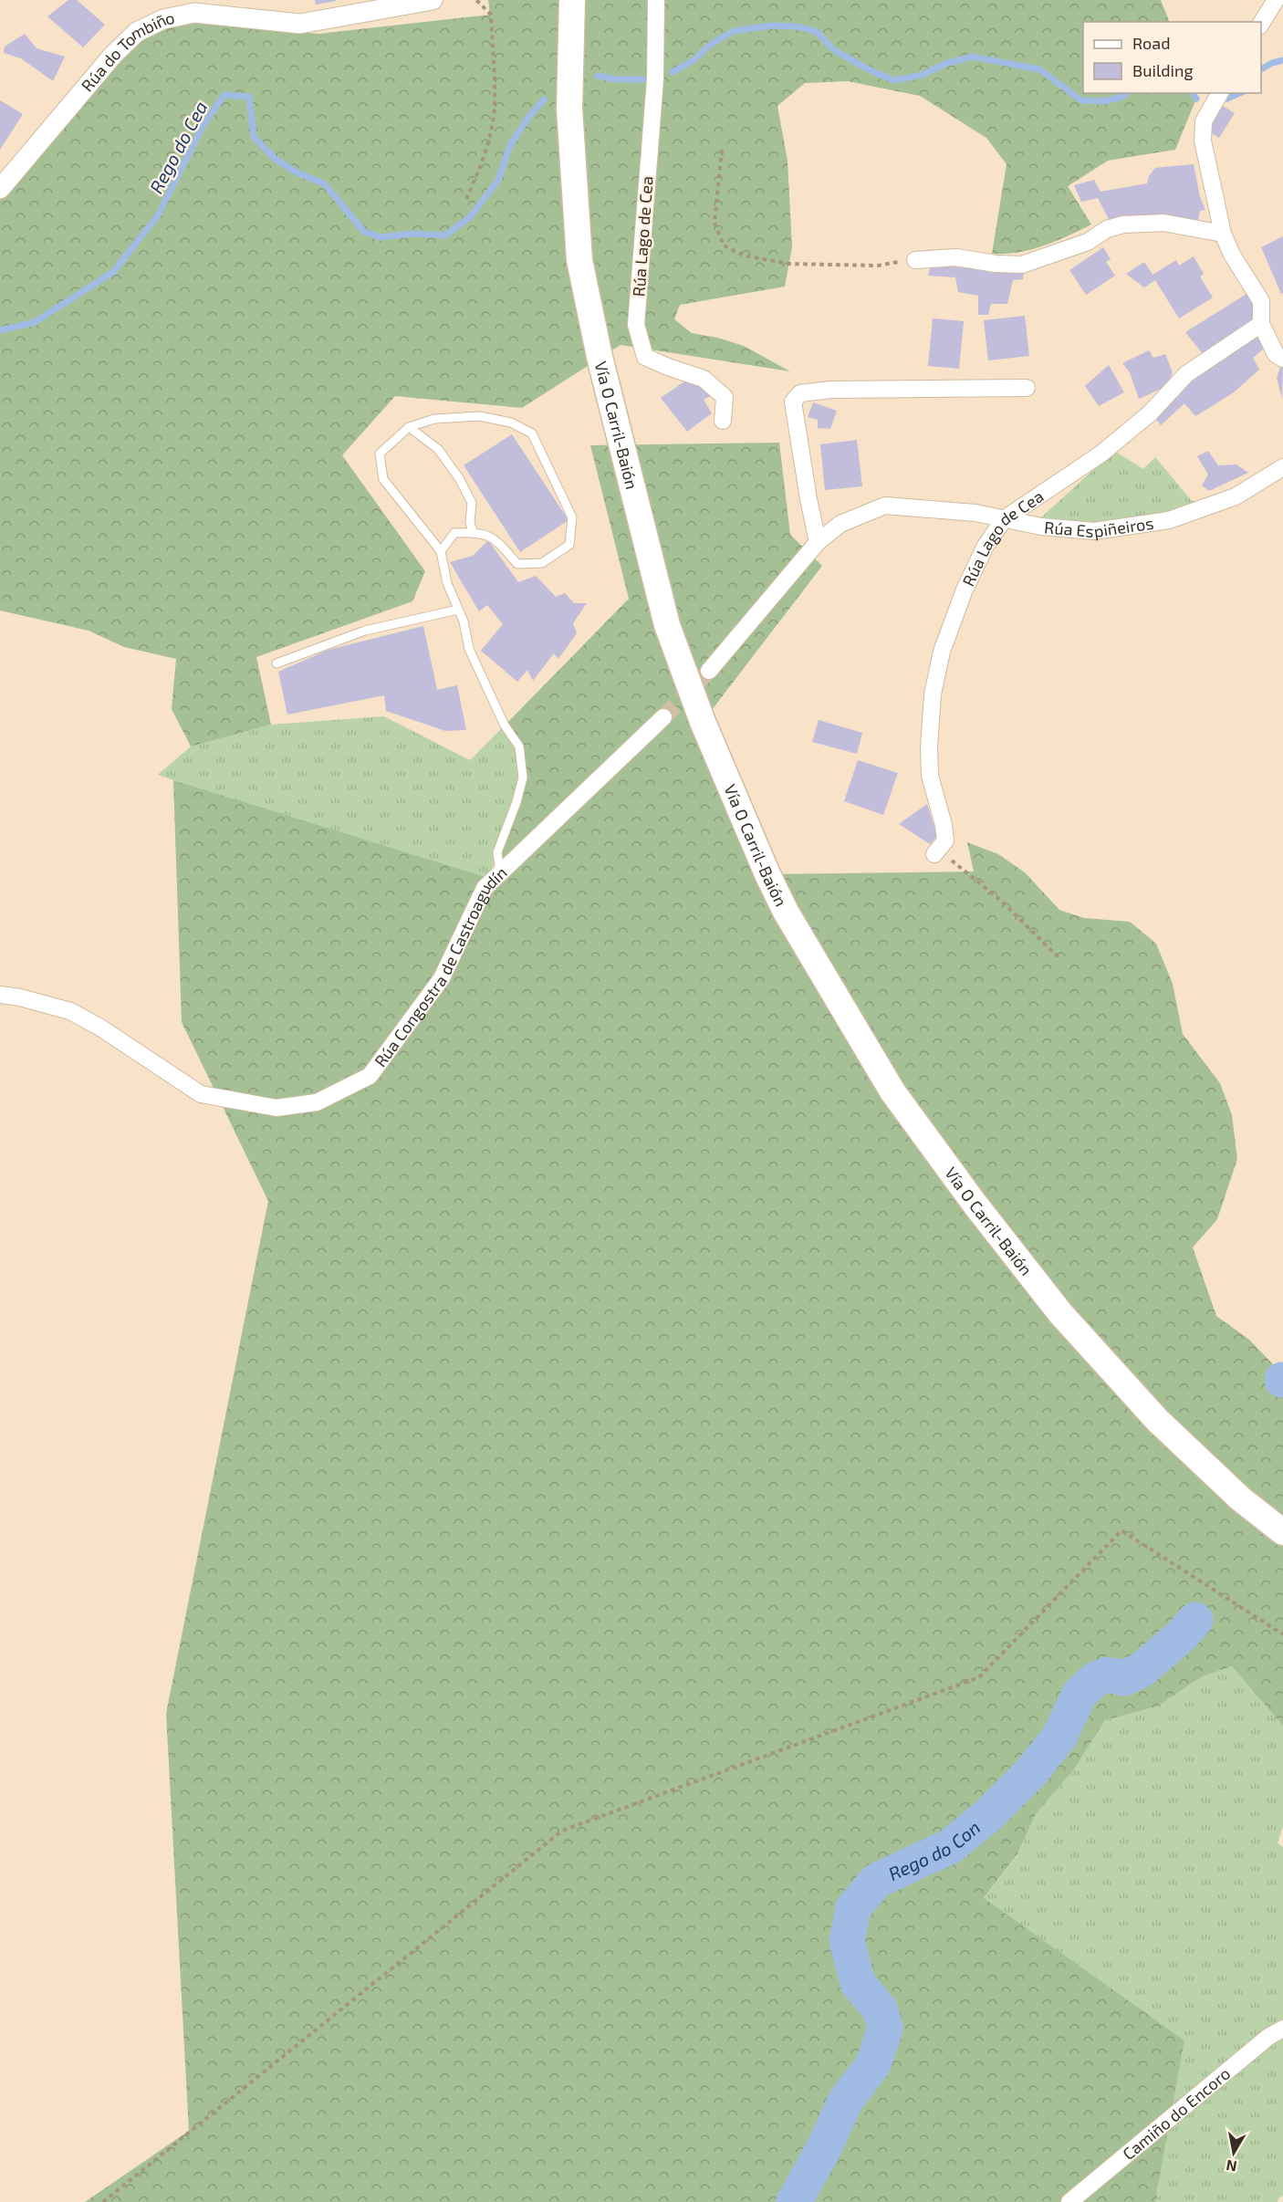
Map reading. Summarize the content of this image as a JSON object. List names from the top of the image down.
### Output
{
  "streets": {
    "highway": ["Vía O Carril-Baión"],
    "street": [
      "Rúa do Tombiño",
      "Rúa Lago de Cea",
      "Rúa Espiñeiros",
      "Rúa Congostra de Castroagudín",
      "Camiño do Encoro"
    ]
  },
  "crossings": [
    ["Rúa Lago de Cea", "Rúa Espiñeiros"]
  ],
  "water": ["Rego do Cea", "Rego do Con"],
  "legend": ["Road", "Building"],
  "north": "bottom"
}
